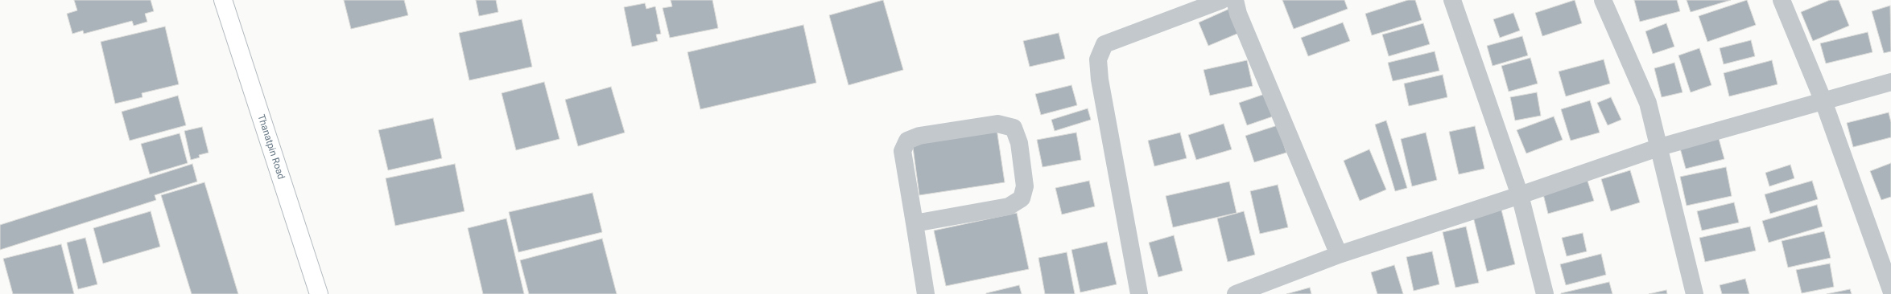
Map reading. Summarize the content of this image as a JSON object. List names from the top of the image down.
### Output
{
  "streets": {
    "main road": ["Thanatpin Road"]
  }
}
